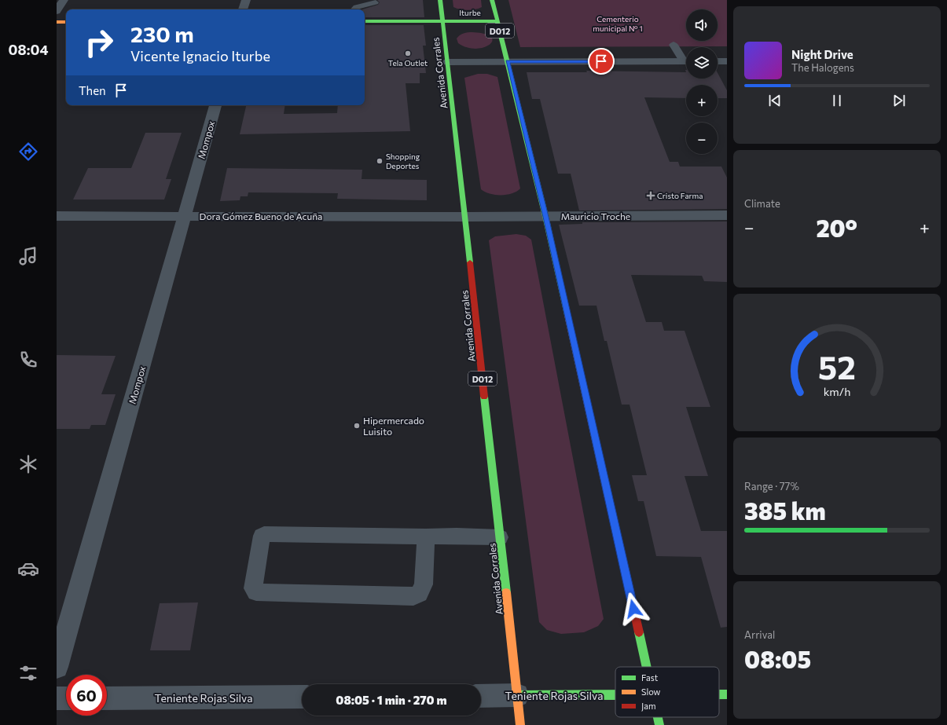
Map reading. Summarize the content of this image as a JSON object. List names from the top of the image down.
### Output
{
  "streets": {
    "main road": [
      "Iturbe",
      "D012",
      "Avenida Corrales",
      "Teniente Rojas Silva"
    ],
    "street": ["Mompox", "Dora Gómez Bueno de Acuña", "Mauricio Troche"]
  },
  "crossings": [
    ["Iturbe", "D012"],
    ["Iturbe", "Avenida Corrales"],
    ["D012", "Mauricio Troche"],
    ["Avenida Corrales", "Dora Gómez Bueno de Acuña"],
    ["Avenida Corrales", "Mauricio Troche"],
    ["Avenida Corrales", "Teniente Rojas Silva"],
    ["Mompox", "Dora Gómez Bueno de Acuña"],
    ["Dora Gómez Bueno de Acuña", "Mauricio Troche"]
  ],
  "parks": ["Cementerio municipal Nº 1"],
  "places": {
    "other": ["Tela Outlet", "Shopping Deportes", "Hipermercado Luisito"],
    "health": ["Cristo Farma"]
  },
  "legend": ["Fast", "Slow", "Jam"],
  "page": {
    "tabs": "08:04",
    "map_buttons": ["+", "−"],
    "turn": ["230 m", "Vicente Ignacio Iturbe"],
    "song": ["Night Drive", "The Halogens"],
    "then": "Then",
    "tile": [
      "Climate",
      ["Range · 77%", "385 km"],
      ["Arrival", "08:05"]
    ],
    "heat": ["−", "20°", "+"],
    "limit": "60",
    "trip": "08:05 · 1 min · 270 m",
    "gauge": ["52", "km/h"]
  }
}
